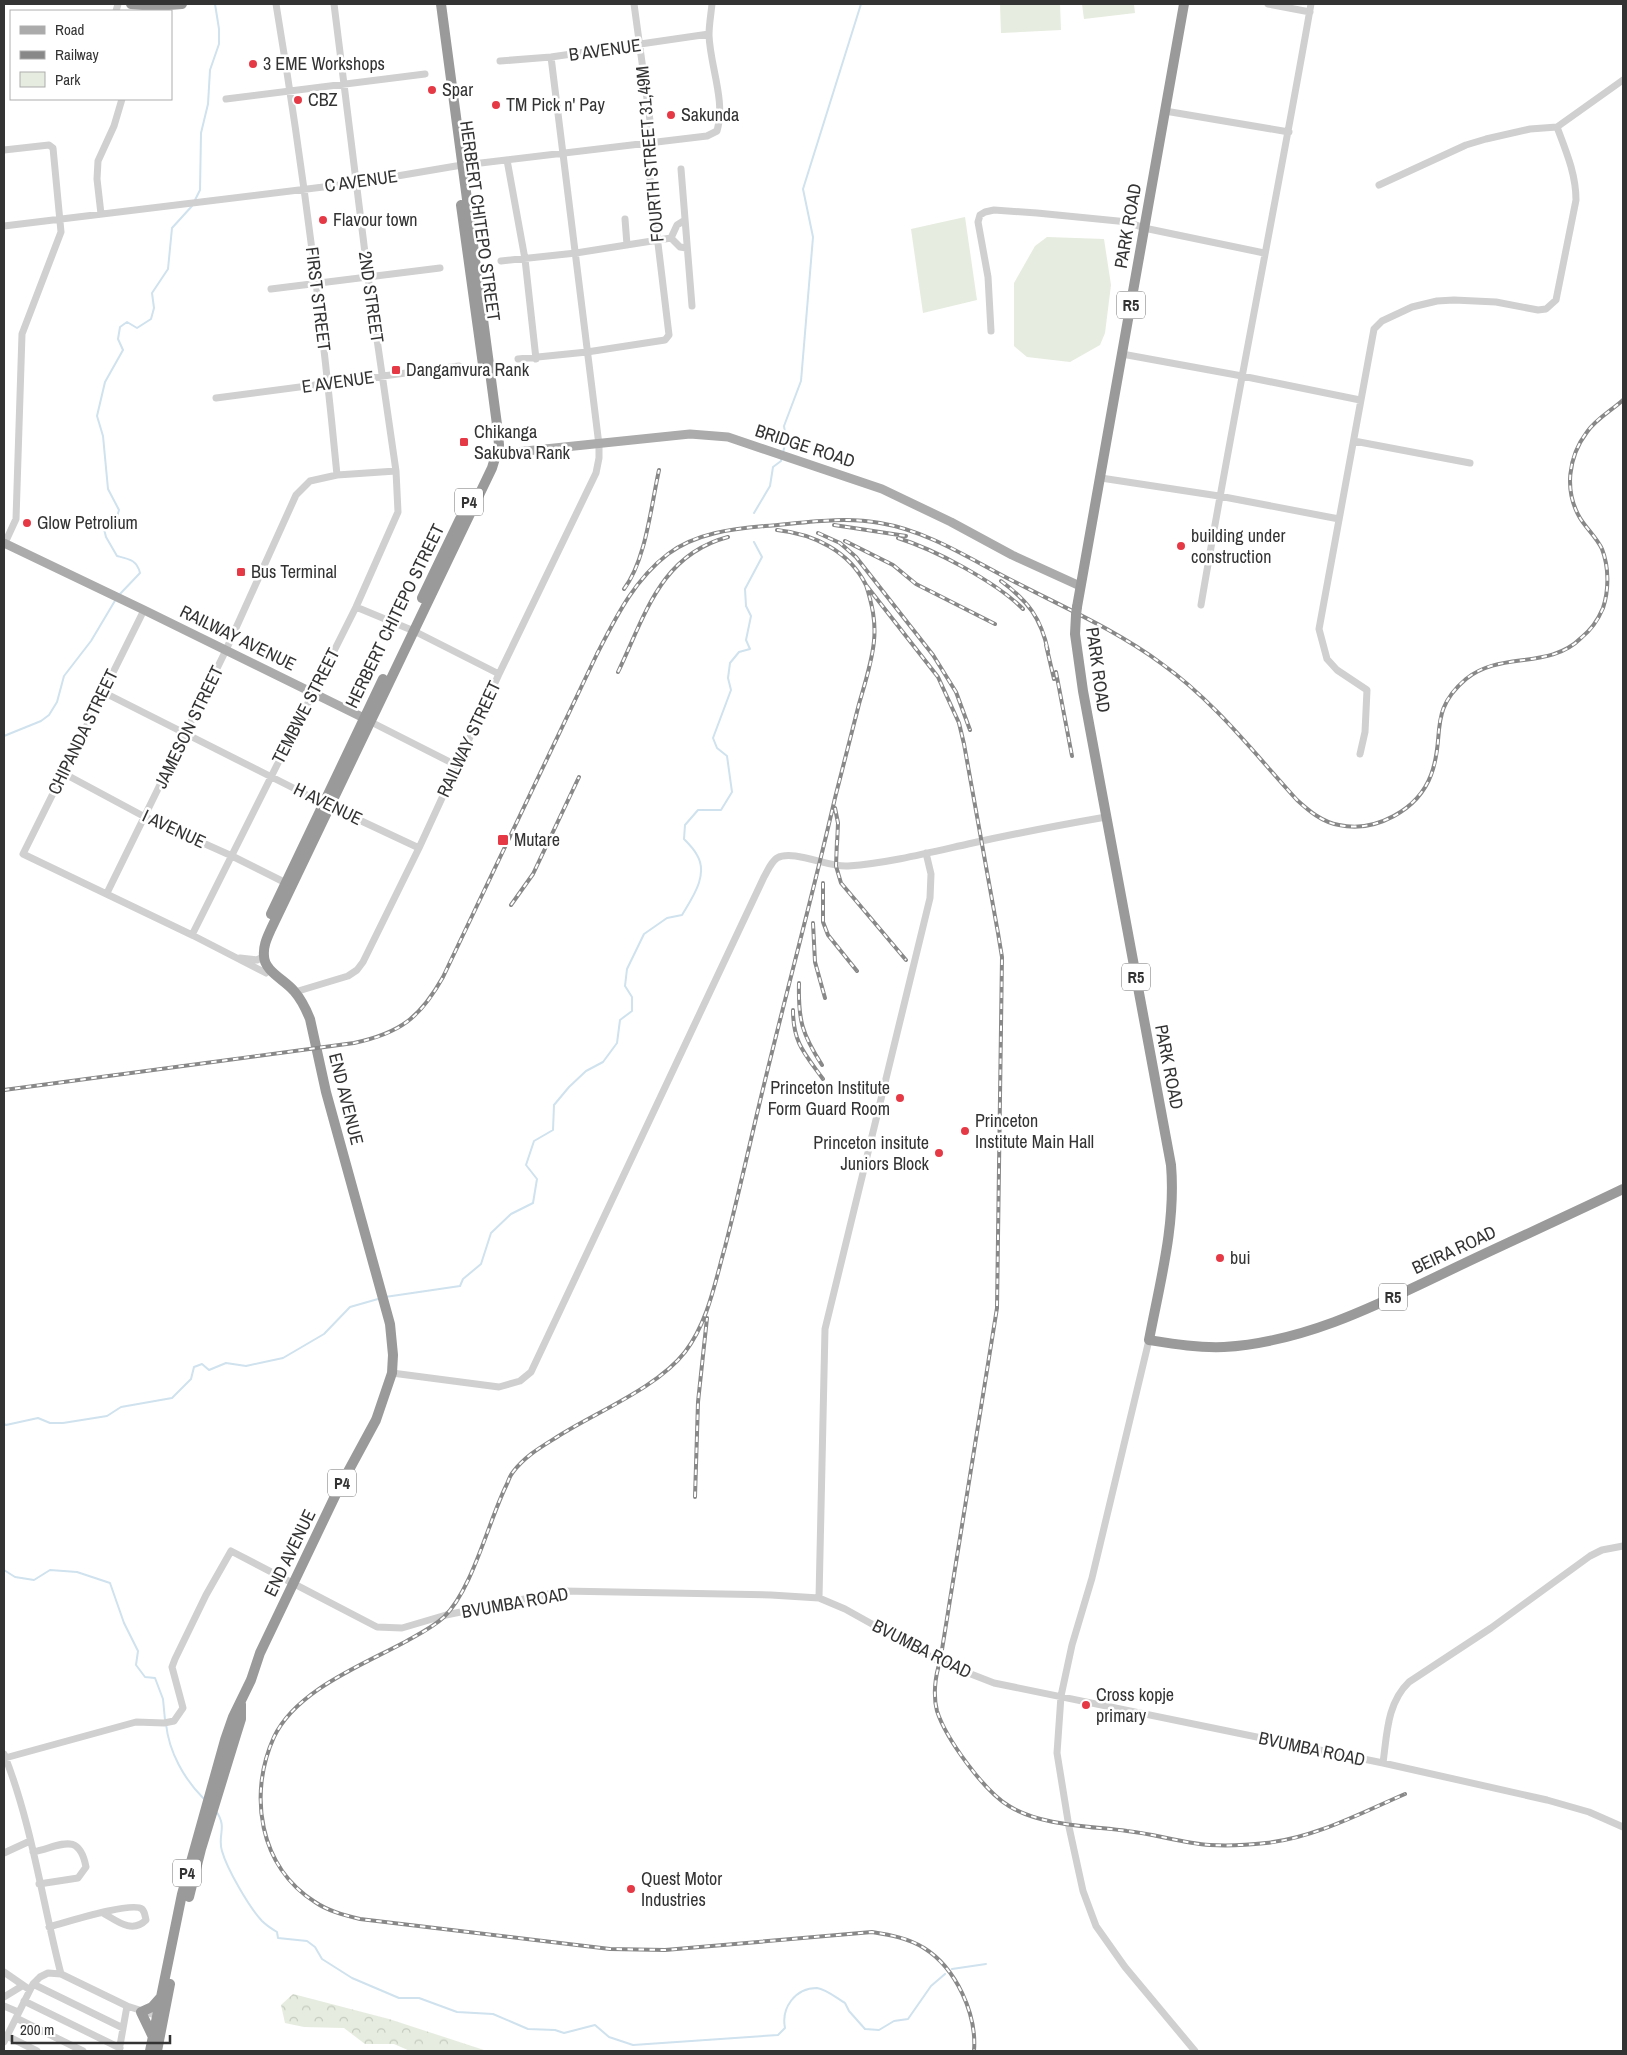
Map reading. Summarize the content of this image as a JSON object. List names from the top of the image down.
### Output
{
  "streets": {
    "highway": [
      "HERBERT CHITEPO STREET",
      "PARK ROAD",
      "R5",
      "P4",
      "END AVENUE",
      "BEIRA ROAD"
    ],
    "main road": ["BRIDGE ROAD", "RAILWAY AVENUE"],
    "street": [
      "B AVENUE",
      "FOURTH STREET 31,49M",
      "C AVENUE",
      "2ND STREET",
      "FIRST STREET",
      "E AVENUE",
      "TEMBWE STREET",
      "JAMESON STREET",
      "CHIPANDA STREET",
      "RAILWAY STREET",
      "H AVENUE",
      "I AVENUE",
      "BVUMBA ROAD"
    ]
  },
  "crossings": [
    ["B AVENUE", "FOURTH STREET 31,49M"],
    ["B AVENUE", "C AVENUE"],
    ["B AVENUE", "RAILWAY STREET"],
    ["FOURTH STREET 31,49M", "C AVENUE"],
    ["FOURTH STREET 31,49M", "RAILWAY STREET"],
    ["C AVENUE", "HERBERT CHITEPO STREET"],
    ["C AVENUE", "2ND STREET"],
    ["C AVENUE", "FIRST STREET"],
    ["C AVENUE", "RAILWAY STREET"],
    ["HERBERT CHITEPO STREET", "BRIDGE ROAD"],
    ["HERBERT CHITEPO STREET", "RAILWAY AVENUE"],
    ["HERBERT CHITEPO STREET", "H AVENUE"],
    ["HERBERT CHITEPO STREET", "I AVENUE"],
    ["HERBERT CHITEPO STREET", "END AVENUE"],
    ["PARK ROAD", "BRIDGE ROAD"],
    ["PARK ROAD", "BEIRA ROAD"],
    ["2ND STREET", "E AVENUE"],
    ["2ND STREET", "TEMBWE STREET"],
    ["FIRST STREET", "E AVENUE"],
    ["FIRST STREET", "JAMESON STREET"],
    ["BRIDGE ROAD", "RAILWAY STREET"],
    ["P4", "END AVENUE"],
    ["RAILWAY AVENUE", "TEMBWE STREET"],
    ["RAILWAY AVENUE", "JAMESON STREET"],
    ["RAILWAY AVENUE", "CHIPANDA STREET"],
    ["RAILWAY AVENUE", "RAILWAY STREET"],
    ["TEMBWE STREET", "H AVENUE"],
    ["TEMBWE STREET", "I AVENUE"],
    ["TEMBWE STREET", "END AVENUE"],
    ["JAMESON STREET", "H AVENUE"],
    ["JAMESON STREET", "I AVENUE"],
    ["JAMESON STREET", "END AVENUE"],
    ["CHIPANDA STREET", "H AVENUE"],
    ["CHIPANDA STREET", "I AVENUE"],
    ["CHIPANDA STREET", "END AVENUE"],
    ["RAILWAY STREET", "H AVENUE"],
    ["RAILWAY STREET", "END AVENUE"],
    ["END AVENUE", "BVUMBA ROAD"]
  ],
  "places": {
    "other": [
      "3 EME Workshops",
      "Spar",
      "CBZ",
      "TM Pick n' Pay",
      "Sakunda",
      "Flavour town",
      "Glow Petrolium",
      "building under construction",
      "Princeton Institute Form Guard Room",
      "Princeton Institute Main Hall",
      "Princeton insitute Juniors Block",
      "bui",
      "Cross kopje primary",
      "Quest Motor Industries"
    ],
    "transit": [
      "Dangamvura Rank",
      "Chikanga Sakubva Rank",
      "Bus Terminal",
      "Mutare"
    ]
  },
  "legend": ["Road", "Railway", "Park"],
  "scale_bar": "200 m"
}
